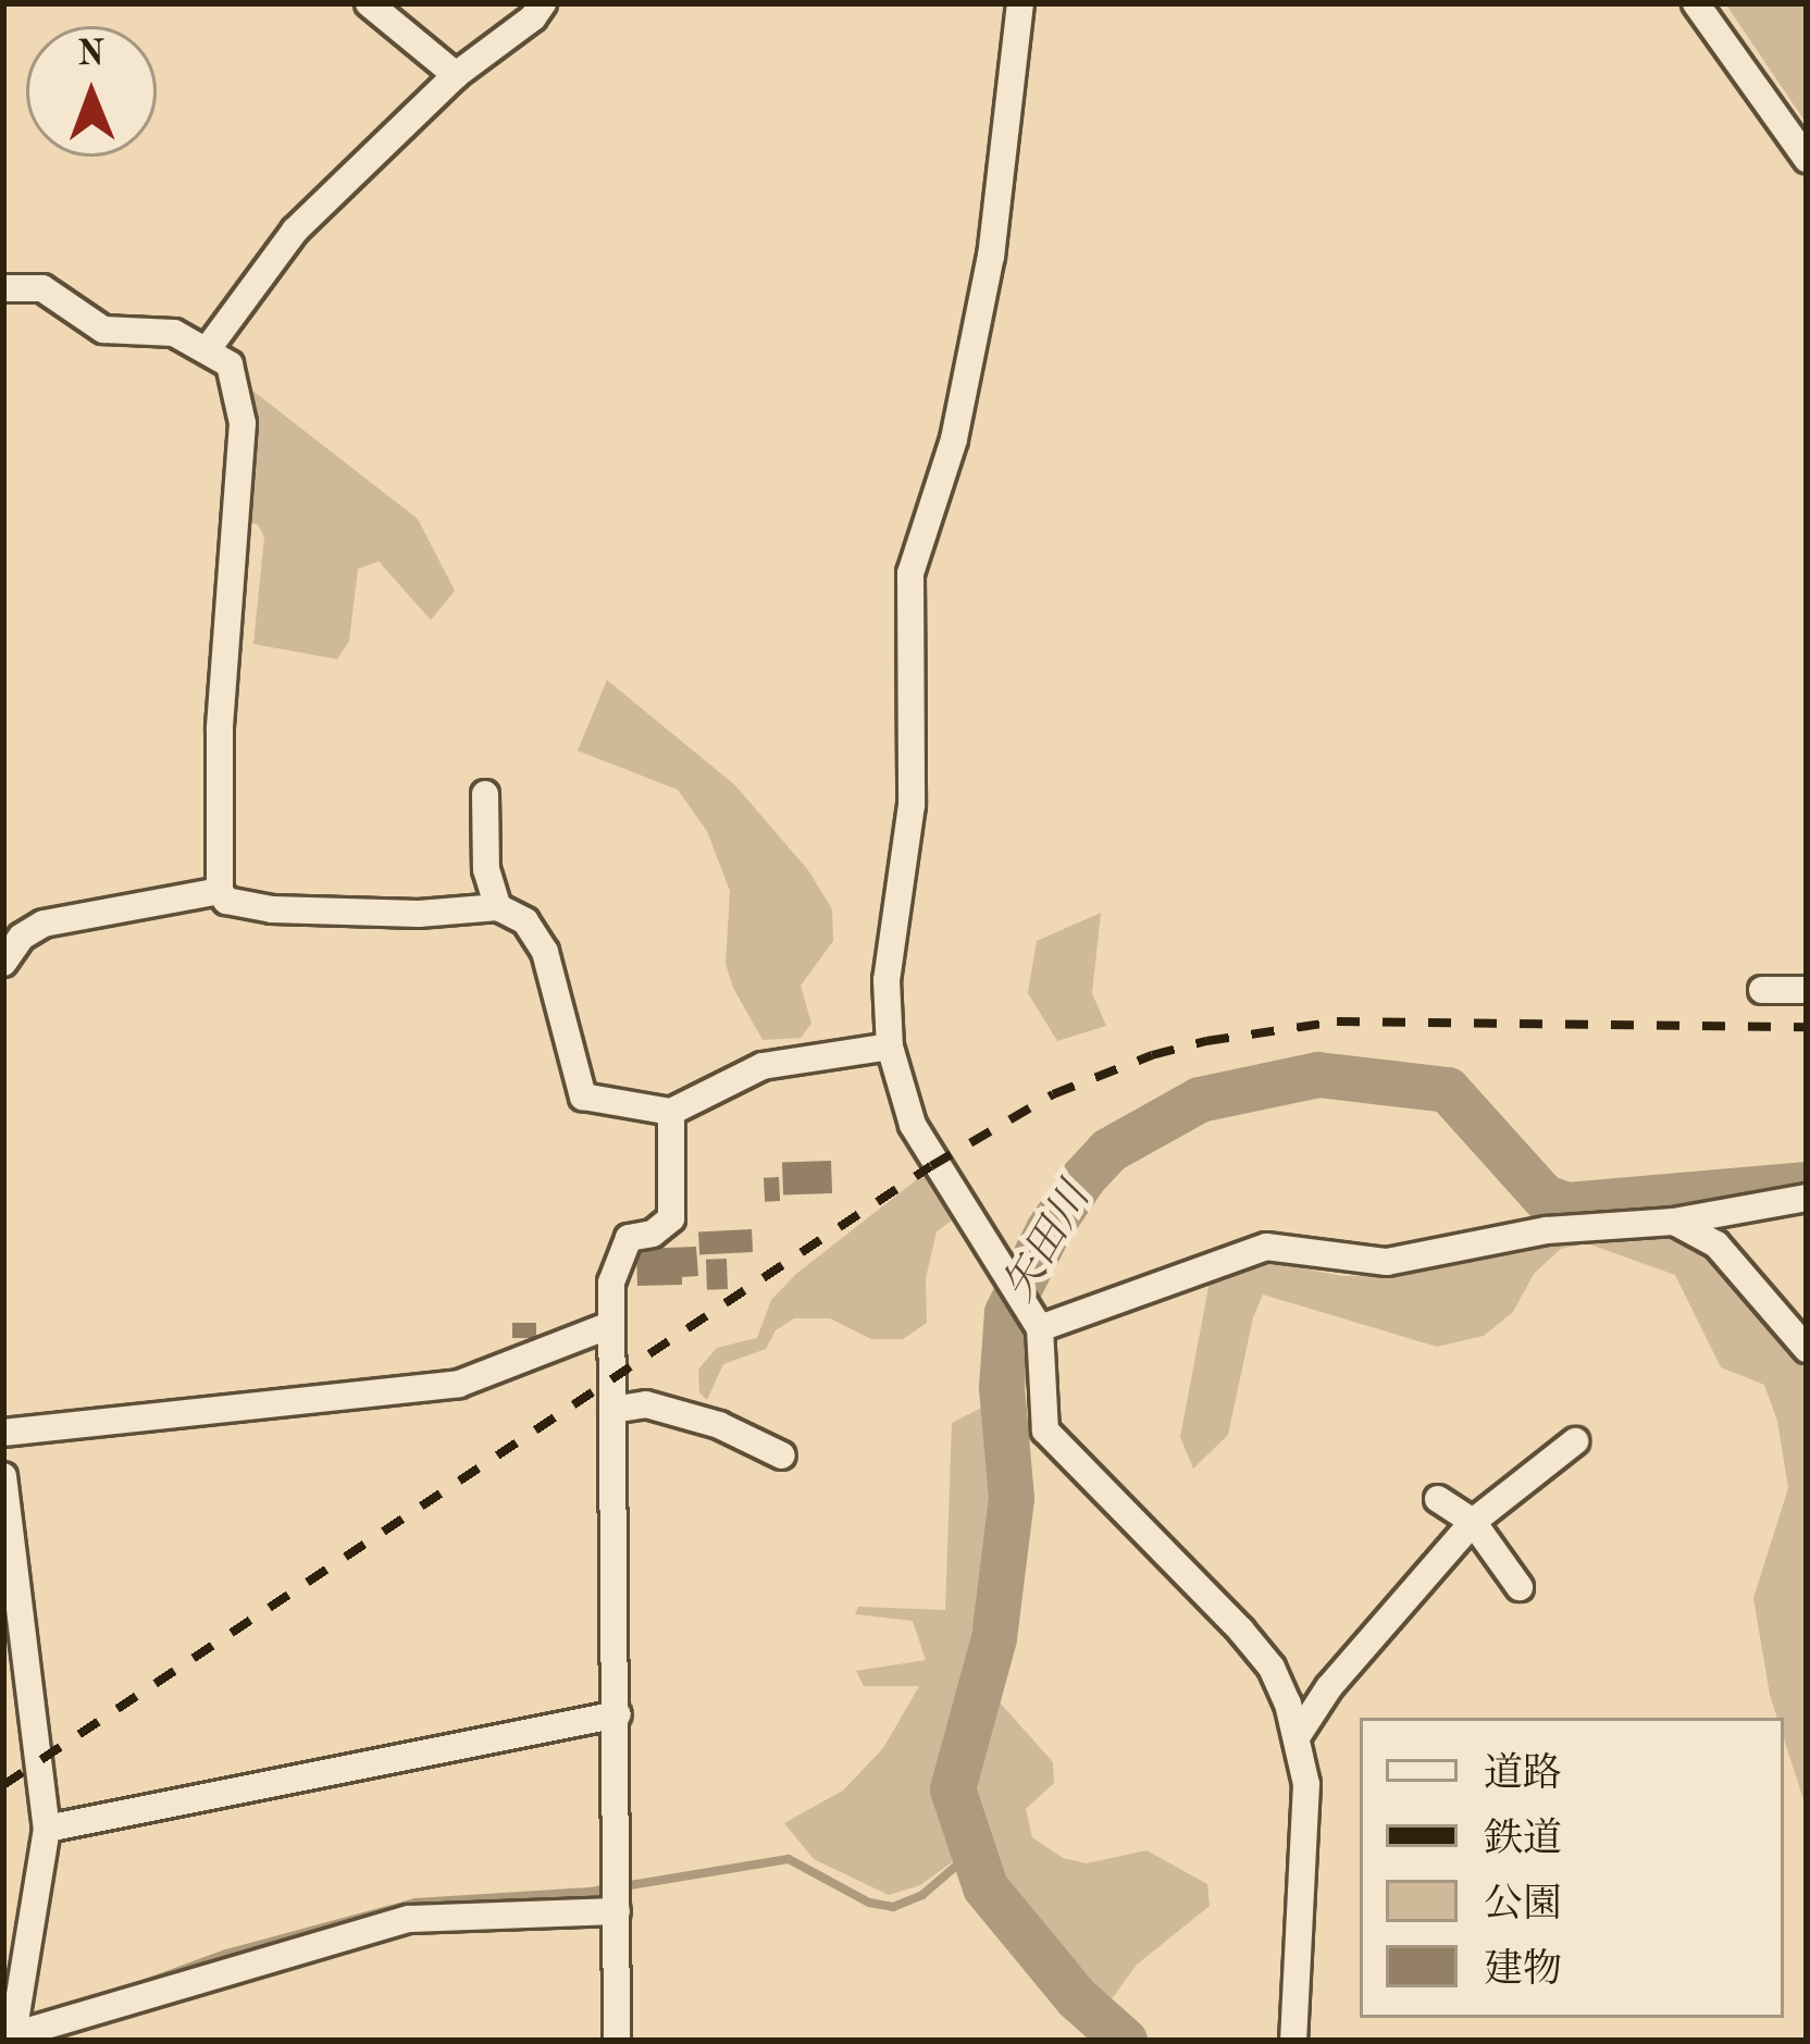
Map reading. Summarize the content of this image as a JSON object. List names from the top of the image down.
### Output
{
  "water": ["矢田川"],
  "legend": [
    "道路",
    "鉄道",
    "公園",
    "建物"
  ],
  "north": "top"
}
